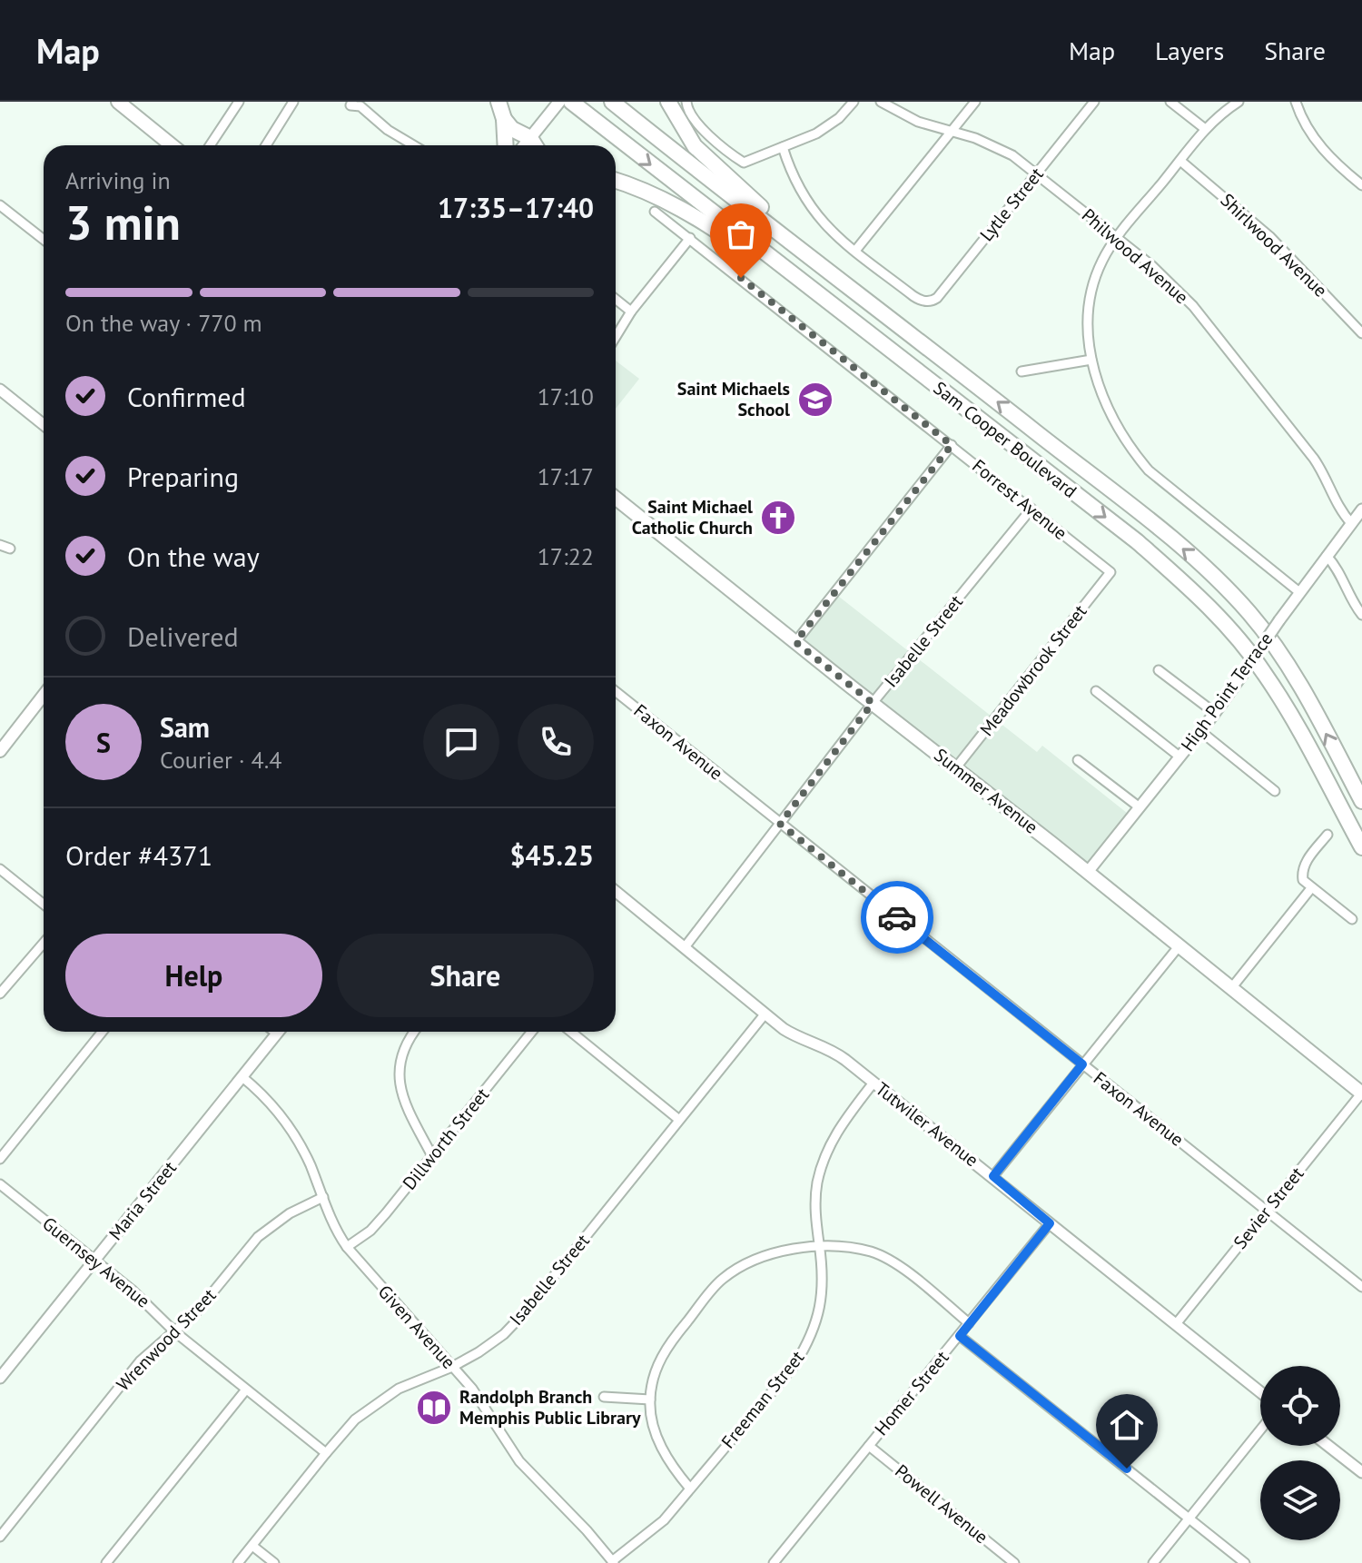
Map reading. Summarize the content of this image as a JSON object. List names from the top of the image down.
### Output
{
  "streets": {
    "highway": ["Sam Cooper Boulevard"],
    "main road": ["Summer Avenue"],
    "street": [
      "Lytle Street",
      "Shirlwood Avenue",
      "Philwood Avenue",
      "Forrest Avenue",
      "Isabelle Street",
      "Meadowbrook Street",
      "High Point Terrace",
      "Faxon Avenue",
      "Tutwiler Avenue",
      "Dillworth Street",
      "Maria Street",
      "Sevier Street",
      "Guernsey Avenue",
      "Given Avenue",
      "Wrenwood Street",
      "Homer Street",
      "Freeman Street",
      "Powell Avenue"
    ]
  },
  "crossings": [
    ["Lytle Street", "Philwood Avenue"],
    ["Philwood Avenue", "High Point Terrace"],
    ["Forrest Avenue", "Isabelle Street"],
    ["Forrest Avenue", "Meadowbrook Street"],
    ["Isabelle Street", "Faxon Avenue"],
    ["Isabelle Street", "Summer Avenue"],
    ["Isabelle Street", "Tutwiler Avenue"],
    ["Isabelle Street", "Guernsey Avenue"],
    ["Isabelle Street", "Given Avenue"],
    ["Meadowbrook Street", "Summer Avenue"],
    ["High Point Terrace", "Summer Avenue"],
    ["Faxon Avenue", "Sevier Street"],
    ["Summer Avenue", "Sevier Street"],
    ["Tutwiler Avenue", "Sevier Street"],
    ["Tutwiler Avenue", "Homer Street"],
    ["Tutwiler Avenue", "Freeman Street"],
    ["Dillworth Street", "Given Avenue"],
    ["Maria Street", "Guernsey Avenue"],
    ["Maria Street", "Given Avenue"],
    ["Guernsey Avenue", "Wrenwood Street"],
    ["Given Avenue", "Wrenwood Street"],
    ["Given Avenue", "Freeman Street"],
    ["Homer Street", "Powell Avenue"]
  ],
  "places": {
    "school or university": ["Saint Michaels School"],
    "church": ["Saint Michael Catholic Church"],
    "library": ["Randolph Branch Memphis Public Library"]
  },
  "page": {
    "header": "Map",
    "nav": ["Map", "Layers", "Share"],
    "heading": ["3 min", "Arriving in", "17:35–17:40"],
    "panel": [
      "Sam",
      "Courier · 4.4",
      "Order #4371",
      "$45.25"
    ],
    "bar": "On the way · 770 m",
    "list": [
      ["Confirmed", "17:10"],
      ["Preparing", "17:17"],
      ["On the way", "17:22"],
      "Delivered"
    ],
    "round": "S",
    "buttons": ["Help", "Share"]
  }
}
